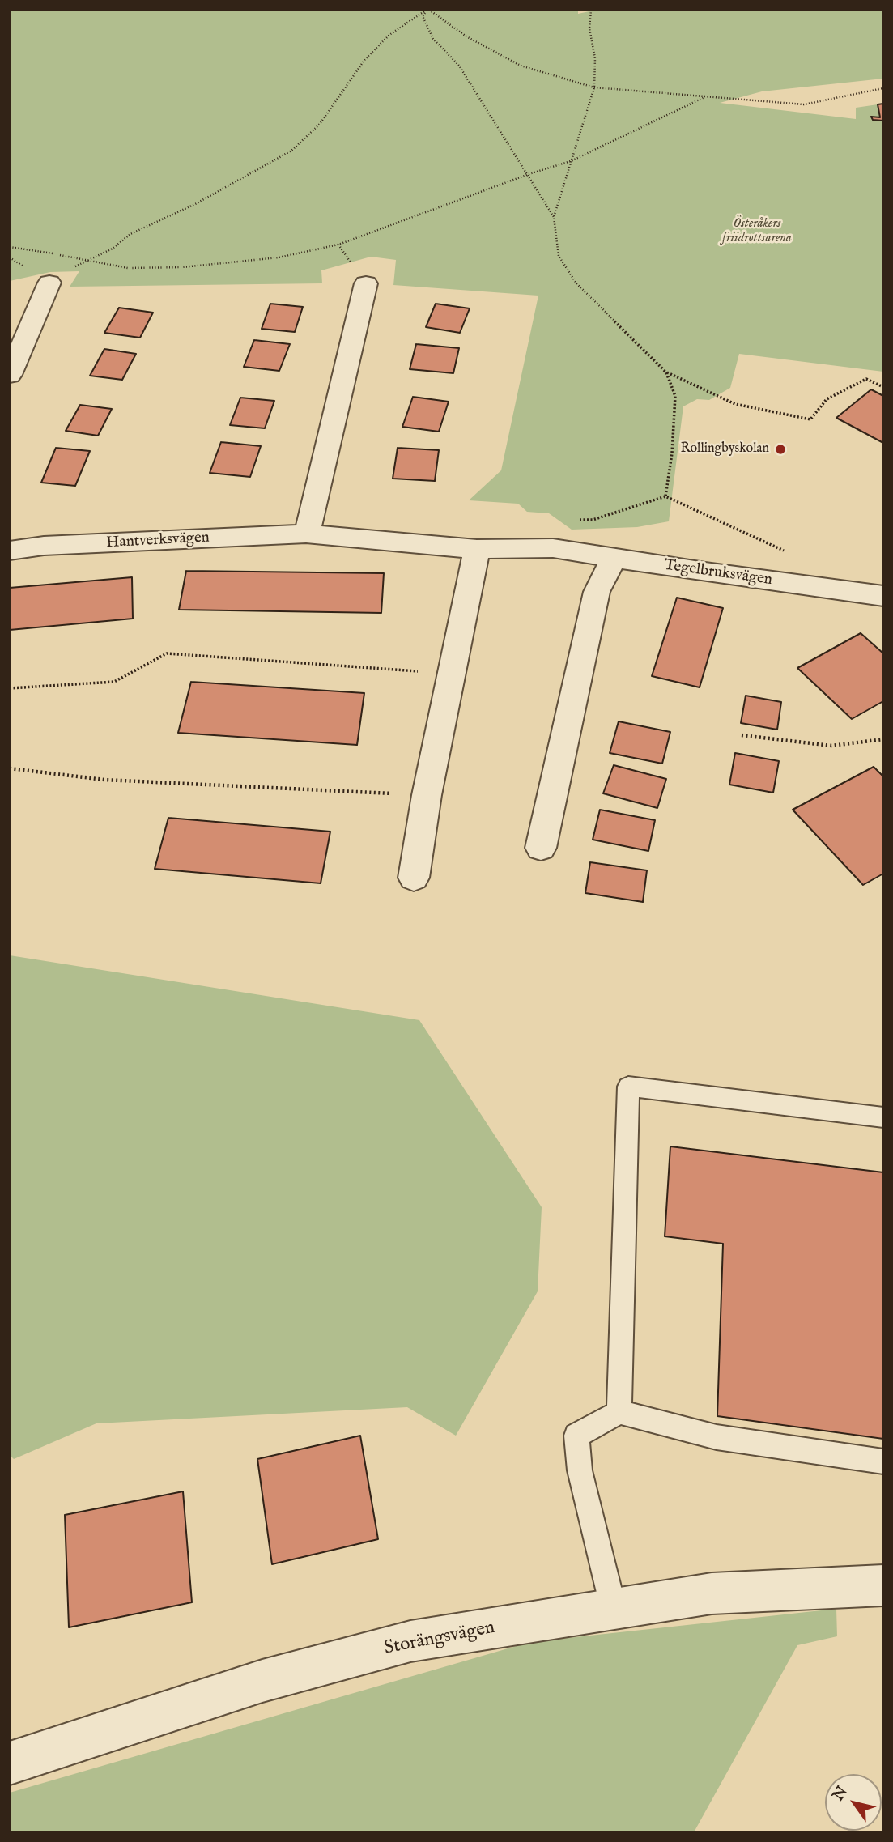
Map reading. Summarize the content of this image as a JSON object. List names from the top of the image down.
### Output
{
  "streets": {
    "street": ["Hantverksvägen", "Tegelbruksvägen", "Storängsvägen"]
  },
  "crossings": [
    ["Hantverksvägen", "Tegelbruksvägen"]
  ],
  "parks": ["Österåkers friidrottsarena"],
  "places": ["Rollingbyskolan"],
  "north": "top left"
}
